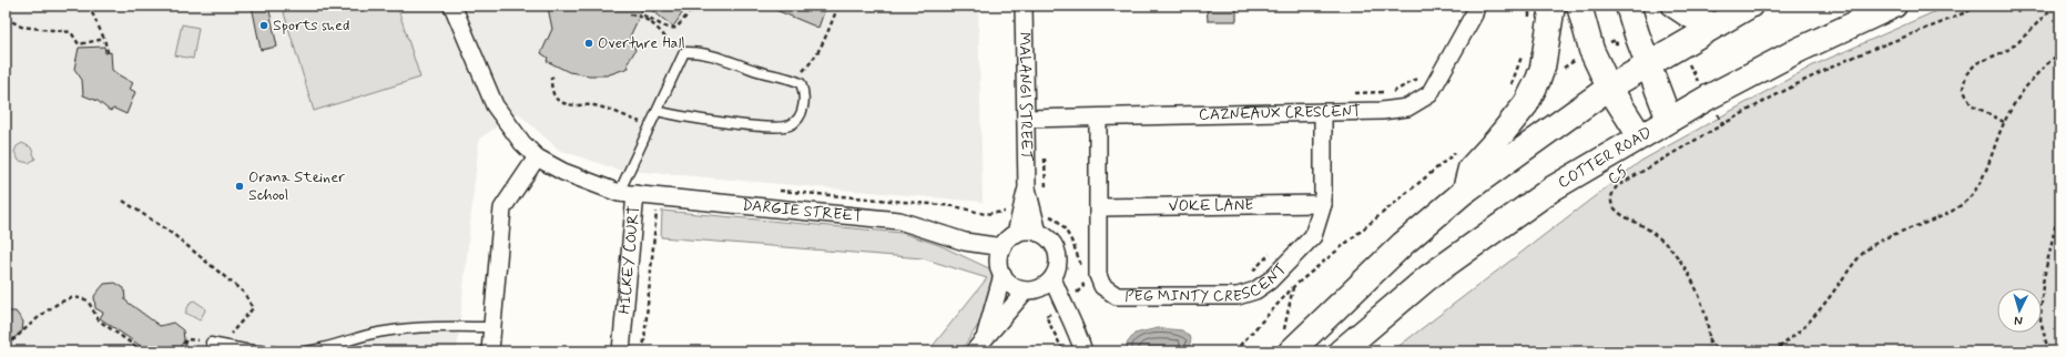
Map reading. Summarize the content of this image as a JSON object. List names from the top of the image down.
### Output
{
  "streets": {
    "main road": ["COTTER ROAD"],
    "street": [
      "MALANGI STREET",
      "CAZNEAUX CRESCENT",
      "VOKE LANE",
      "DARGIE STREET",
      "HICKEY COURT",
      "PEG MINTY CRESCENT"
    ],
    "path": ["C5"]
  },
  "crossings": [
    ["MALANGI STREET", "CAZNEAUX CRESCENT"],
    ["MALANGI STREET", "DARGIE STREET"],
    ["CAZNEAUX CRESCENT", "PEG MINTY CRESCENT"],
    ["VOKE LANE", "PEG MINTY CRESCENT"],
    ["DARGIE STREET", "HICKEY COURT"]
  ],
  "places": ["Sports shed", "Overture Hall", "Orana Steiner School"],
  "north": "bottom"
}
